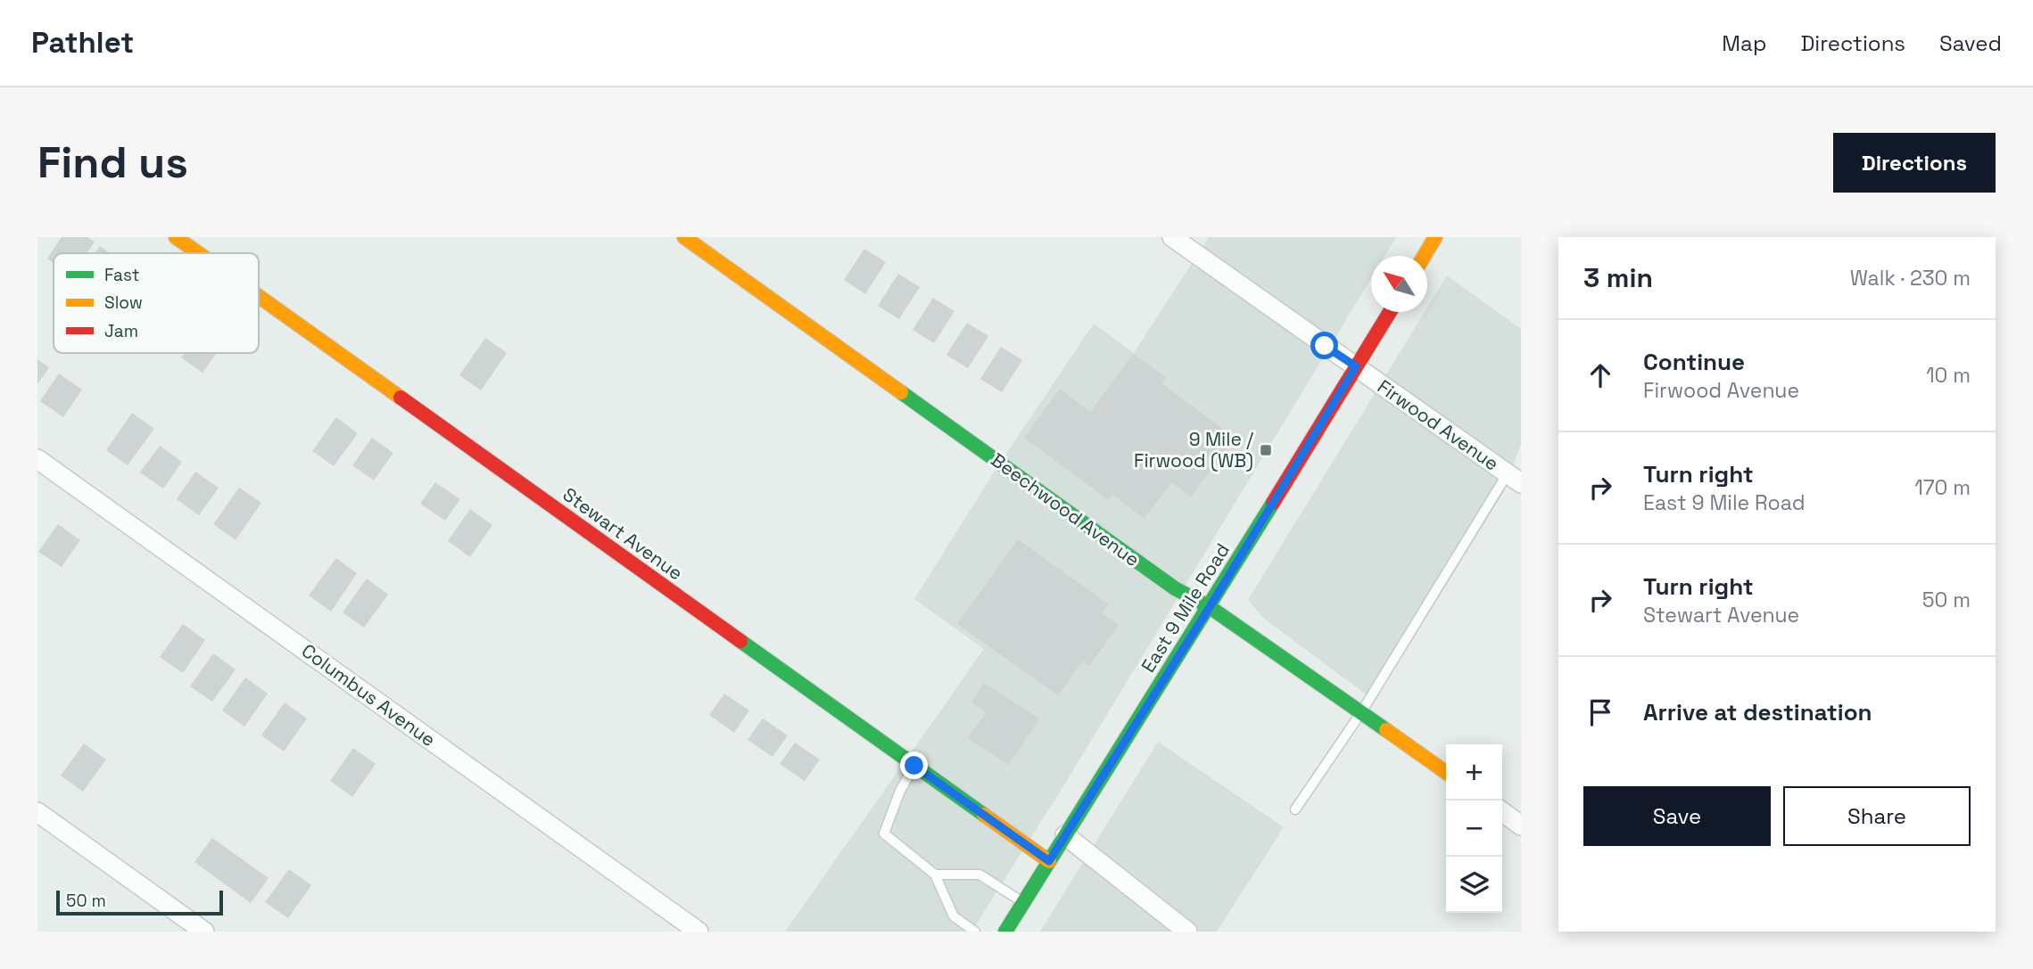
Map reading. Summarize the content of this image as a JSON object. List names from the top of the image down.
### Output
{
  "streets": {
    "street": [
      "Firwood Avenue",
      "Beechwood Avenue",
      "Stewart Avenue",
      "East 9 Mile Road",
      "Columbus Avenue"
    ]
  },
  "crossings": [
    ["Firwood Avenue", "East 9 Mile Road"],
    ["Beechwood Avenue", "East 9 Mile Road"],
    ["Stewart Avenue", "East 9 Mile Road"]
  ],
  "places": {
    "transit": ["9 Mile / Firwood (WB)"]
  },
  "legend": ["Fast", "Slow", "Jam"],
  "scale_bar": "50 m",
  "north": "top left",
  "page": {
    "header": "Pathlet",
    "nav": ["Map", "Directions", "Saved"],
    "buttons": [
      "Directions",
      ["Save", "Share"]
    ],
    "title": "Find us",
    "heading": ["3 min", "Walk · 230 m"],
    "list": [
      ["Continue", "Firwood Avenue", "10 m"],
      ["Turn right", "East 9 Mile Road", "170 m"],
      ["Turn right", "Stewart Avenue", "50 m"],
      "Arrive at destination"
    ],
    "map_buttons": ["+", "−"],
    "scale": "50 m"
  }
}
